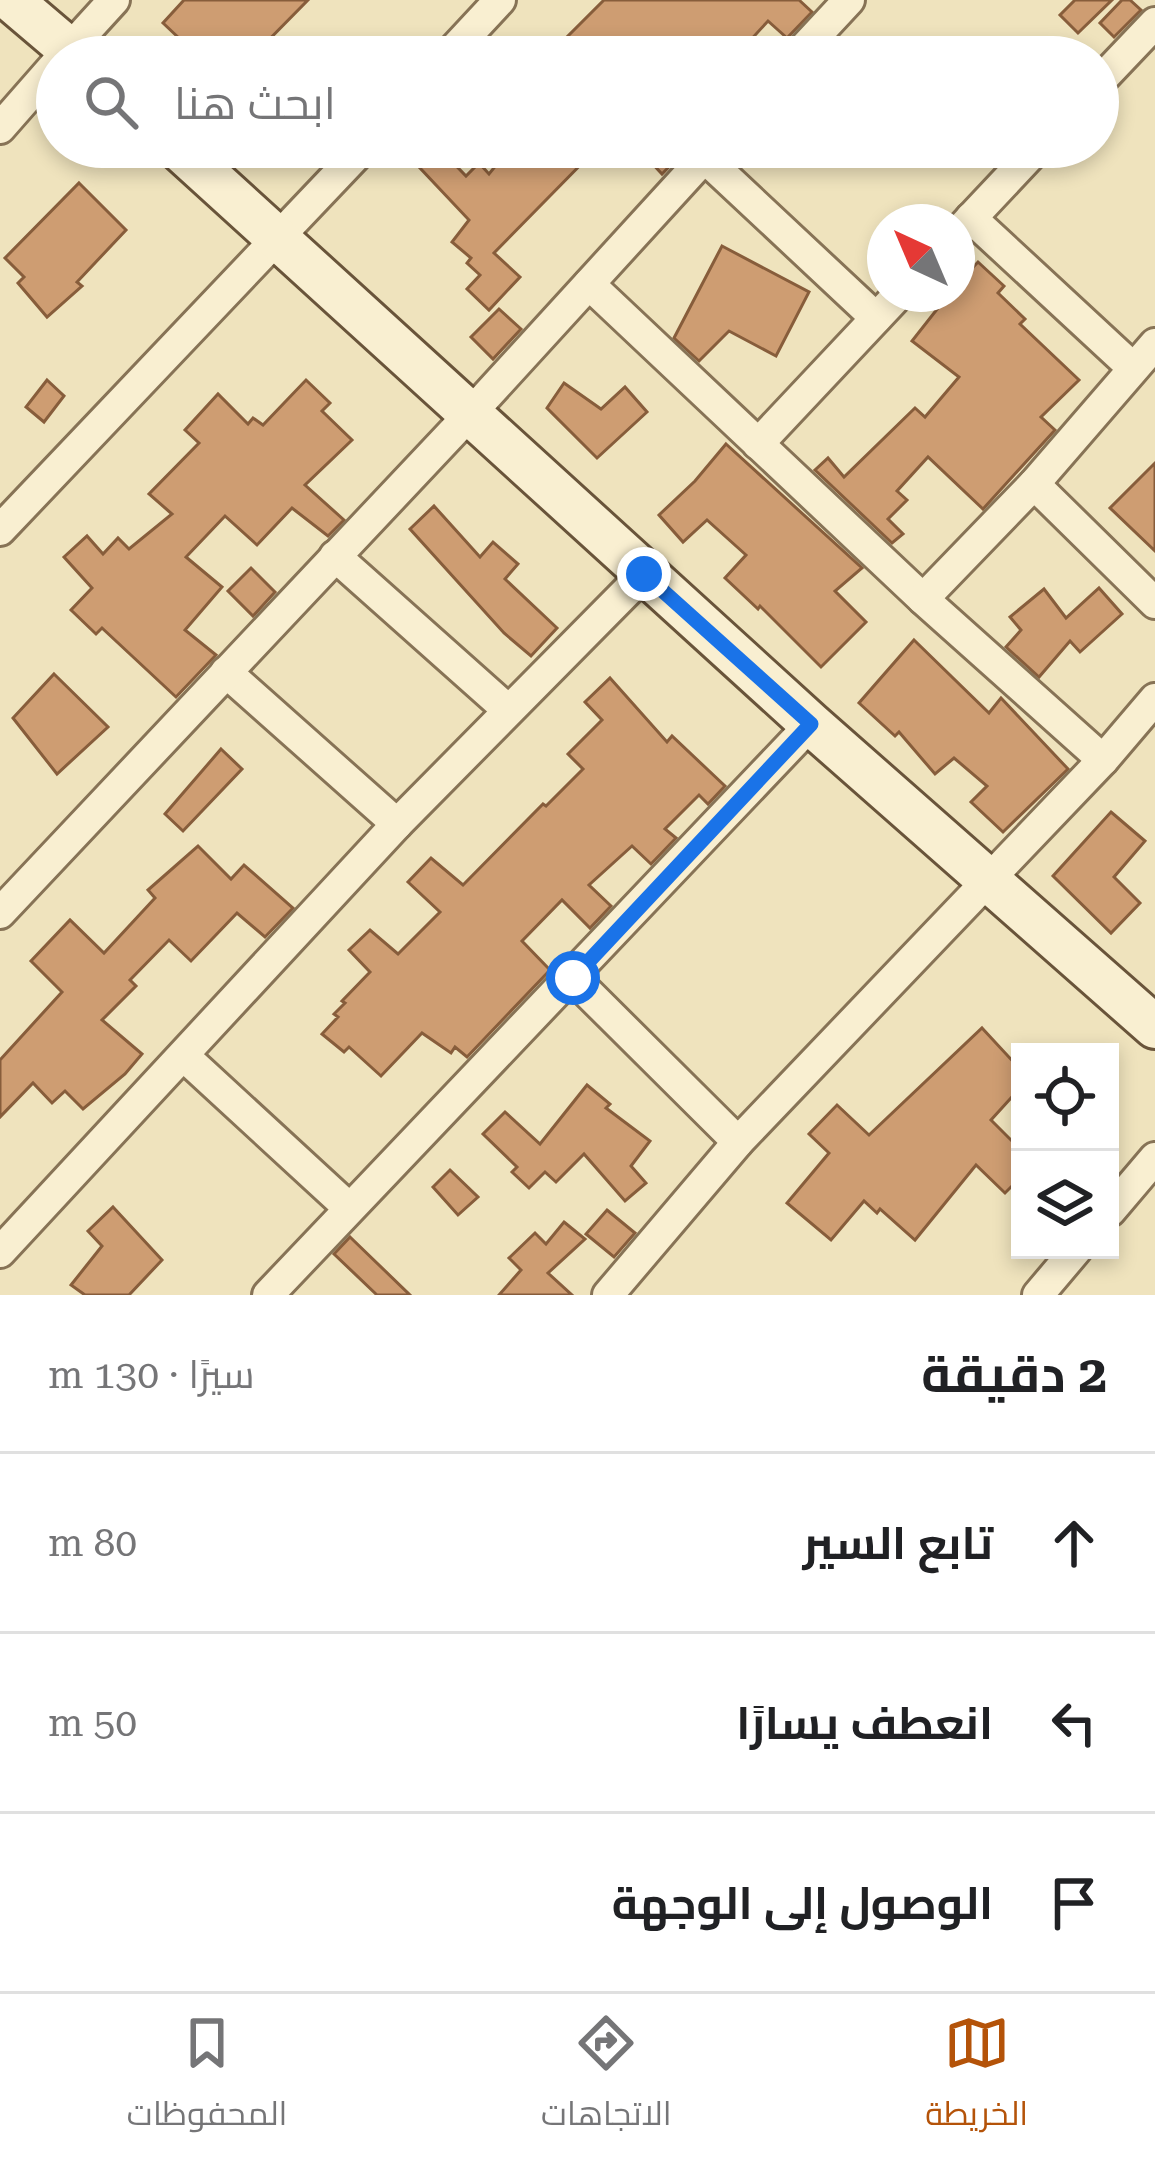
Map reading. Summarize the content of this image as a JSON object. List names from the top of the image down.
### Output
{
  "north": "top left",
  "page": {
    "search": "ابحث هنا",
    "heading": ["2 دقيقة", "سيرًا · 130 m"],
    "list": [
      ["تابع السير", "80 m"],
      ["انعطف يسارًا", "50 m"],
      "الوصول إلى الوجهة"
    ],
    "nav": ["الخريطة", "الاتجاهات", "المحفوظات"]
  }
}
